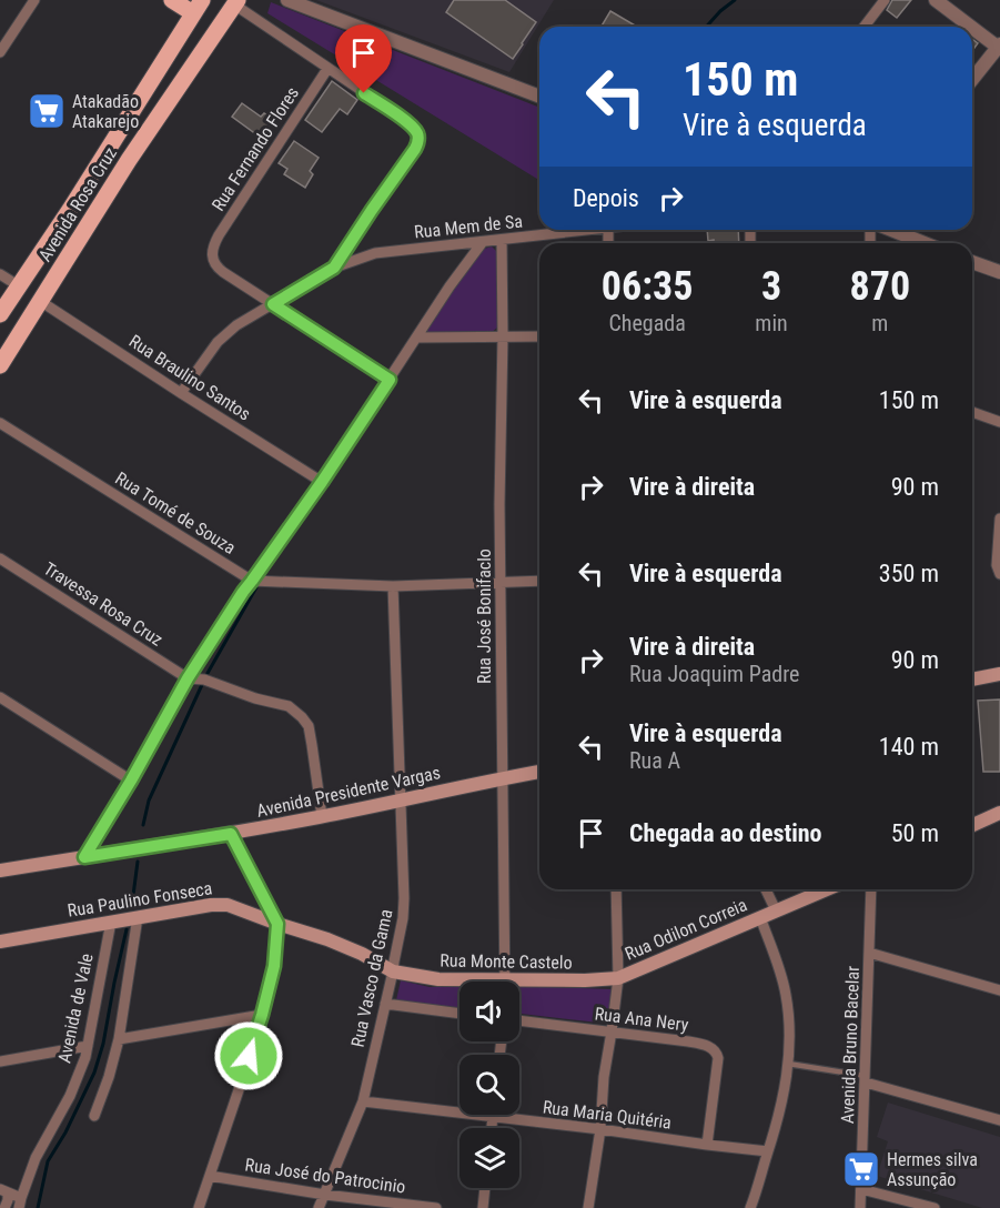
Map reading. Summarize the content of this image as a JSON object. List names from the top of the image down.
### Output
{
  "streets": {
    "main road": [
      "Avenida Rosa Cruz",
      "Avenida Presidente Vargas",
      "Rua Paulino Fonseca",
      "Rua Odilon Correia",
      "Rua Monte Castelo"
    ],
    "street": [
      "Rua Fernando Flores",
      "Rua Mem de Sa",
      "Rua Braulino Santos",
      "Rua Tomé de Souza",
      "Travessa Rosa Cruz",
      "Rua José Bonifaclo",
      "Rua Vasco da Gama",
      "Avenida de Vale",
      "Rua Ana Nery",
      "Avenida Bruno Bacelar",
      "Rua Maria Quitéria",
      "Rua José do Patrocinio"
    ]
  },
  "crossings": [
    ["Avenida Rosa Cruz", "Rua Braulino Santos"],
    ["Rua Mem de Sa", "Rua José Bonifaclo"],
    ["Rua Tomé de Souza", "Rua José Bonifaclo"],
    ["Rua Tomé de Souza", "Rua Vasco da Gama"],
    ["Rua José Bonifaclo", "Avenida Presidente Vargas"],
    ["Avenida Presidente Vargas", "Rua Vasco da Gama"],
    ["Rua Paulino Fonseca", "Rua Monte Castelo"],
    ["Rua Paulino Fonseca", "Rua Vasco da Gama"],
    ["Rua Paulino Fonseca", "Avenida de Vale"],
    ["Rua Odilon Correia", "Rua Monte Castelo"],
    ["Rua Monte Castelo", "Rua Vasco da Gama"],
    ["Rua Vasco da Gama", "Rua Maria Quitéria"],
    ["Rua Vasco da Gama", "Rua José do Patrocinio"],
    ["Rua Ana Nery", "Rua Maria Quitéria"]
  ],
  "places": {
    "supermarket": ["Atakadão Atakarejo", "Hermes silva Assunção"]
  },
  "page": {
    "turn": ["150 m", "Vire à esquerda"],
    "then": "Depois",
    "eta": [
      "06:35",
      "Chegada",
      "3",
      "min",
      "870",
      "m"
    ],
    "list": [
      {
        "name": "Vire à esquerda",
        "value": "150 m"
      },
      {
        "name": "Vire à direita",
        "value": "90 m"
      },
      {
        "name": "Vire à esquerda",
        "value": "350 m"
      },
      {
        "name": "Vire à direita",
        "note": "Rua Joaquim Padre",
        "value": "90 m"
      },
      {
        "name": "Vire à esquerda",
        "note": "Rua A",
        "value": "140 m"
      },
      {
        "name": "Chegada ao destino",
        "value": "50 m"
      }
    ]
  }
}
